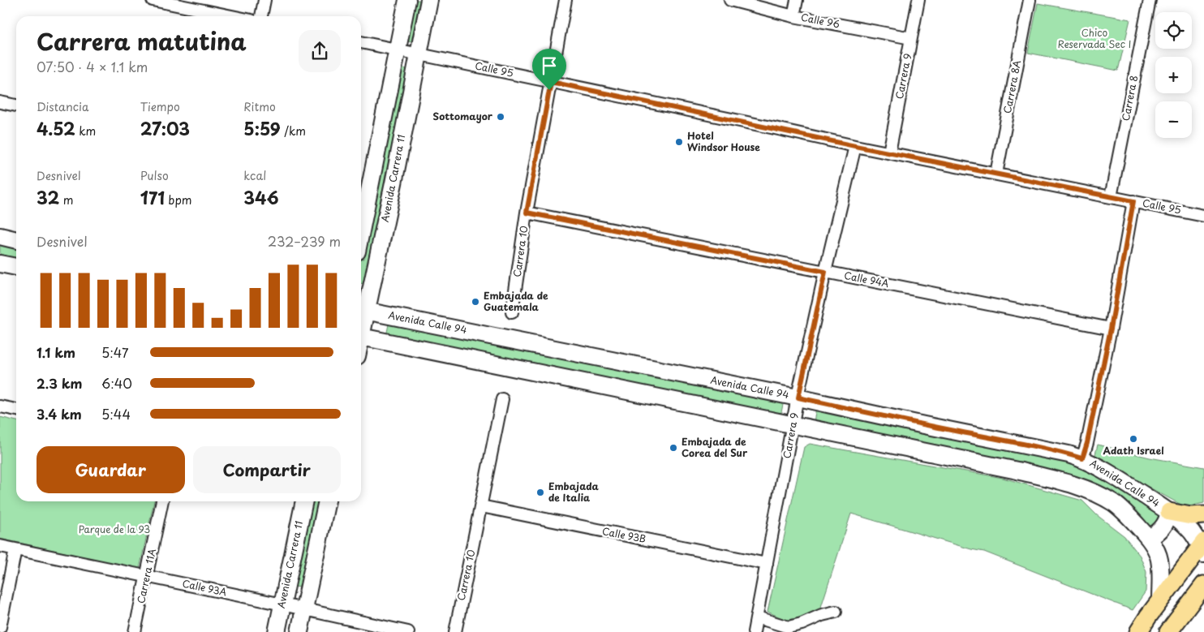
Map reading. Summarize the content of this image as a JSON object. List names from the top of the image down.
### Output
{
  "streets": {
    "main road": ["Avenida Carrera 11", "Avenida Calle 94"],
    "street": [
      "Calle 96",
      "Calle 95",
      "Carrera 9",
      "Carrera 8A",
      "Carrera 8",
      "Carrera 10",
      "Calle 94A",
      "Calle 93B",
      "Carrera 11A",
      "Calle 93A"
    ]
  },
  "crossings": [
    ["Calle 96", "Carrera 9"],
    ["Calle 95", "Carrera 9"],
    ["Calle 95", "Carrera 8A"],
    ["Calle 95", "Carrera 8"],
    ["Calle 95", "Avenida Carrera 11"],
    ["Calle 95", "Carrera 10"],
    ["Carrera 9", "Calle 94A"],
    ["Carrera 9", "Avenida Calle 94"],
    ["Carrera 9", "Calle 93B"],
    ["Avenida Carrera 11", "Avenida Calle 94"],
    ["Avenida Carrera 11", "Calle 93A"],
    ["Carrera 10", "Calle 94A"],
    ["Carrera 10", "Calle 93B"],
    ["Carrera 11A", "Calle 93A"]
  ],
  "parks": ["Chico Reservada Sec I", "Parque de la 93"],
  "places": [
    "Sottomayor",
    "Hotel Windsor House",
    "Embajada de Guatemala",
    "Adath Israel",
    "Embajada de Corea del Sur",
    "Embajada de Italia"
  ],
  "page": {
    "map_buttons": ["+", "−"],
    "heading": ["Carrera matutina", "07:50 · 4 × 1.1 km"],
    "stats": [
      ["Distancia", "4.52 km"],
      ["Tiempo", "27:03"],
      ["Ritmo", "5:59 /km"],
      ["Desnivel", "32 m"],
      ["Pulso", "171 bpm"],
      ["kcal", "346"]
    ],
    "chart": ["Desnivel", "232–239 m"],
    "list": [
      {
        "name": "1.1 km",
        "note": "5:47"
      },
      {
        "name": "2.3 km",
        "note": "6:40"
      },
      {
        "name": "3.4 km",
        "note": "5:44"
      }
    ],
    "buttons": ["Guardar", "Compartir"]
  }
}
